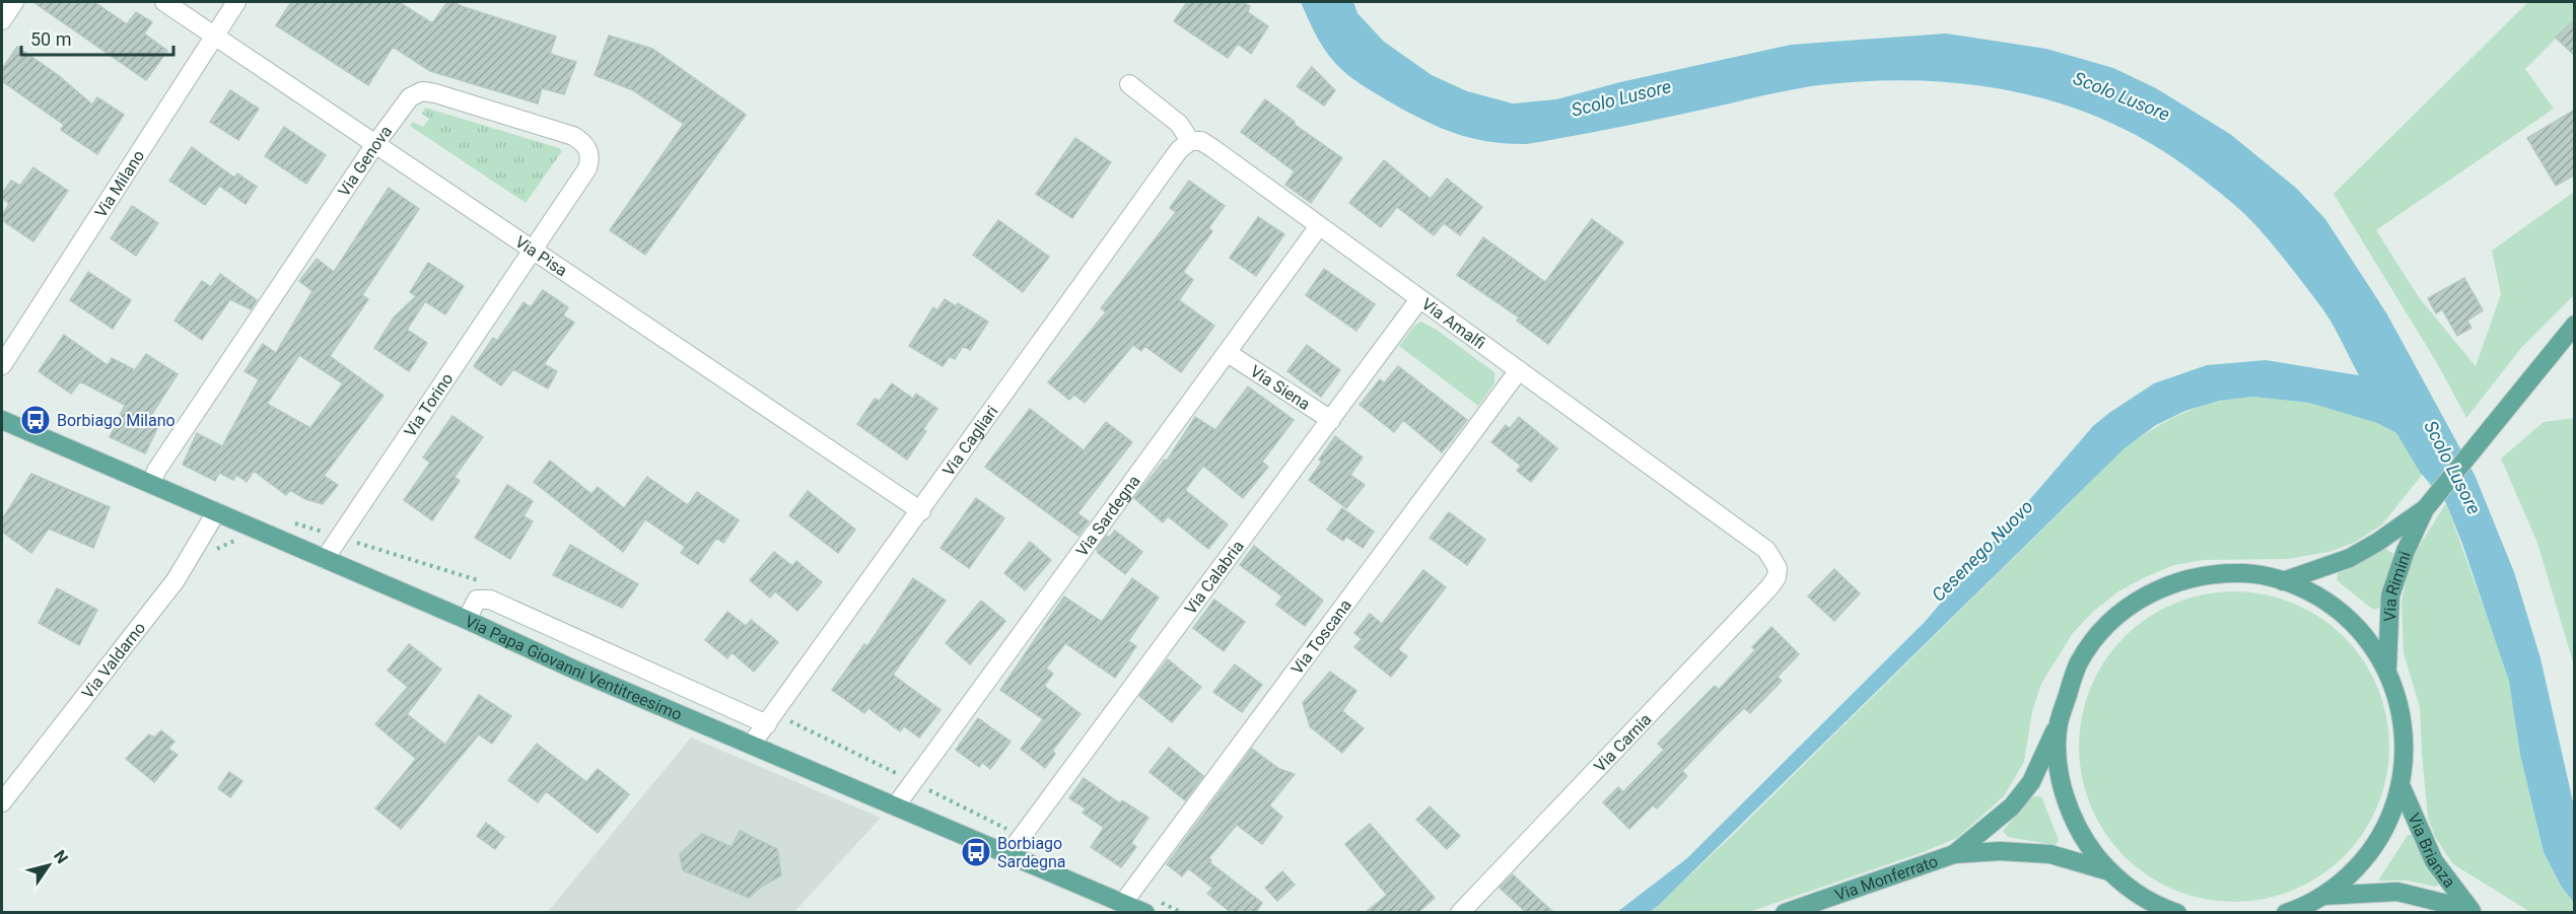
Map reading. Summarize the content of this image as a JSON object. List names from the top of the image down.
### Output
{
  "streets": {
    "main road": [
      "Via Rimini",
      "Via Papa Giovanni Ventitreesimo",
      "Via Brianza",
      "Via Monferrato"
    ],
    "street": [
      "Via Genova",
      "Via Milano",
      "Via Pisa",
      "Via Amalfi",
      "Via Siena",
      "Via Torino",
      "Via Cagliari",
      "Via Sardegna",
      "Via Calabria",
      "Via Toscana",
      "Via Valdarno",
      "Via Carnia"
    ]
  },
  "crossings": [
    ["Via Genova", "Via Pisa"],
    ["Via Genova", "Via Torino"],
    ["Via Genova", "Via Papa Giovanni Ventitreesimo"],
    ["Via Milano", "Via Pisa"],
    ["Via Pisa", "Via Torino"],
    ["Via Pisa", "Via Cagliari"],
    ["Via Amalfi", "Via Cagliari"],
    ["Via Amalfi", "Via Sardegna"],
    ["Via Amalfi", "Via Calabria"],
    ["Via Amalfi", "Via Toscana"],
    ["Via Amalfi", "Via Carnia"],
    ["Via Siena", "Via Sardegna"],
    ["Via Siena", "Via Calabria"],
    ["Via Torino", "Via Papa Giovanni Ventitreesimo"],
    ["Via Cagliari", "Via Papa Giovanni Ventitreesimo"],
    ["Via Sardegna", "Via Papa Giovanni Ventitreesimo"],
    ["Via Calabria", "Via Papa Giovanni Ventitreesimo"],
    ["Via Toscana", "Via Papa Giovanni Ventitreesimo"],
    ["Via Valdarno", "Via Papa Giovanni Ventitreesimo"]
  ],
  "water": ["Scolo Lusore", "Cesenego Nuovo"],
  "places": {
    "bus stop": ["Borbiago Milano", "Borbiago Sardegna"]
  },
  "scale_bar": "50 m",
  "north": "top right"
}
